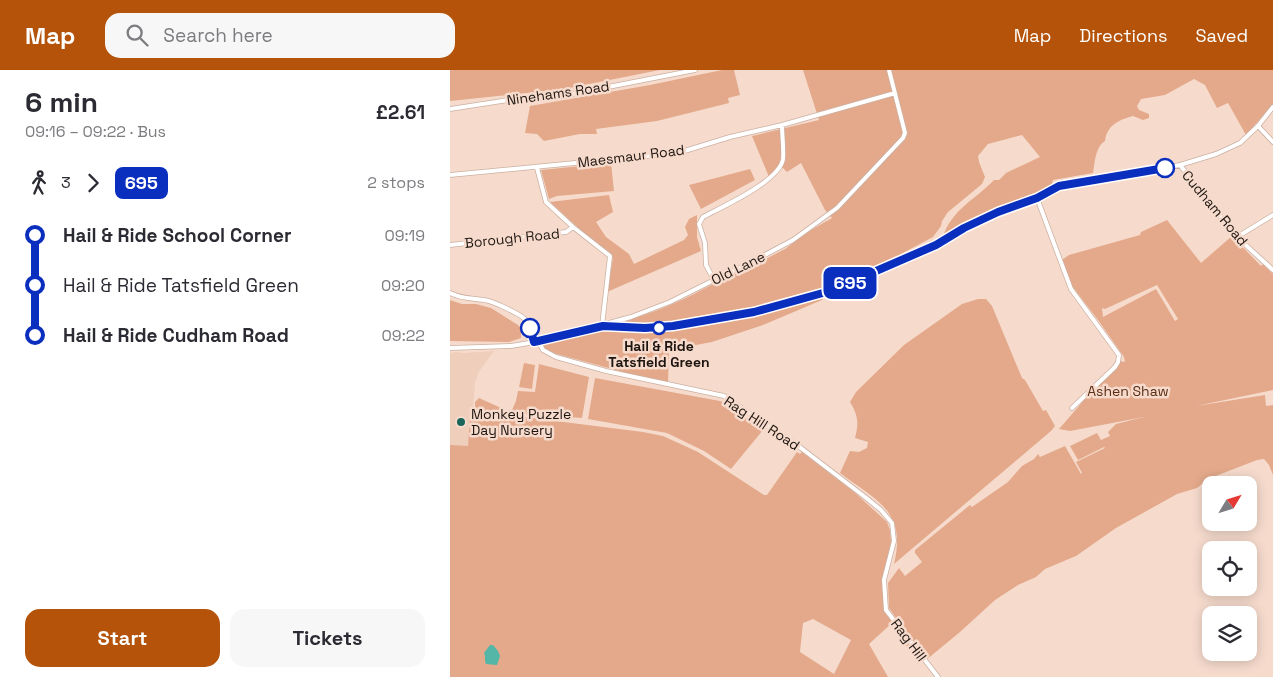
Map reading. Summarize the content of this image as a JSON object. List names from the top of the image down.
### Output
{
  "streets": {
    "street": [
      "Ninehams Road",
      "Maesmaur Road",
      "Cudham Road",
      "Borough Road",
      "Old Lane",
      "Rag Hill Road",
      "Rag Hill"
    ]
  },
  "crossings": [
    ["Maesmaur Road", "Old Lane"],
    ["Old Lane", "Rag Hill Road"],
    ["Rag Hill Road", "Rag Hill"]
  ],
  "parks": ["Ashen Shaw"],
  "places": ["Hail & Ride Tatsfield Green", "Monkey Puzzle Day Nursery"],
  "lines": ["bus line 695"],
  "north": "top right",
  "page": {
    "header": "Map",
    "search": "Search here",
    "nav": ["Map", "Directions", "Saved"],
    "heading": ["6 min", "09:16 – 09:22 · Bus", "£2.61"],
    "on_map": "695",
    "legs": ["3", "695", "2 stops"],
    "list": [
      {
        "name": "Hail & Ride School Corner",
        "value": "09:19"
      },
      {
        "name": "Hail & Ride Tatsfield Green",
        "value": "09:20"
      },
      {
        "name": "Hail & Ride Cudham Road",
        "value": "09:22"
      }
    ],
    "buttons": ["Start", "Tickets"]
  }
}
